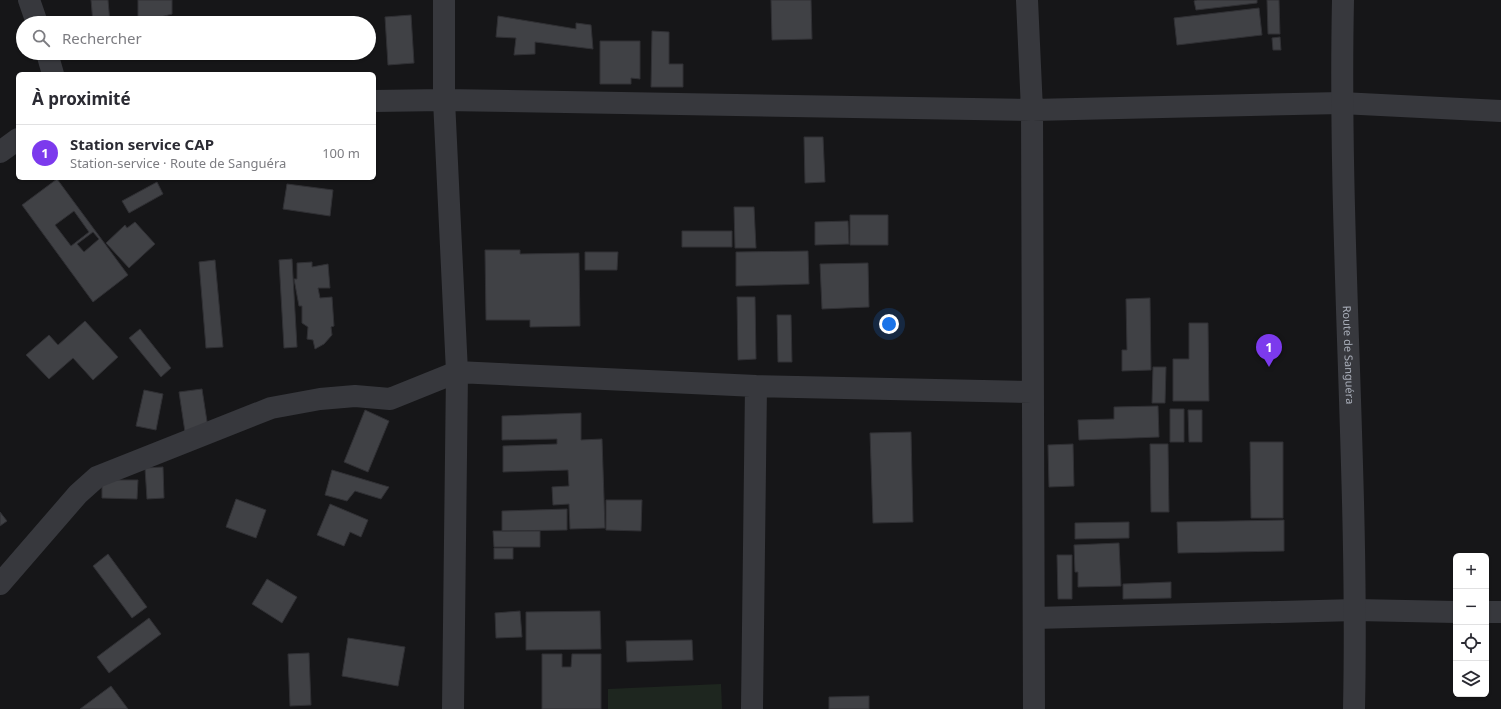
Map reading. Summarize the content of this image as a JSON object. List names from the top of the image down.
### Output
{
  "streets": {
    "street": ["Route de Sanguéra"]
  },
  "page": {
    "search": "Rechercher",
    "heading": "À proximité",
    "list": [
      {
        "mark": "1",
        "name": "Station service CAP",
        "note": "Station-service · Route de Sanguéra",
        "value": "100 m"
      }
    ],
    "pins": "1",
    "map_buttons": ["+", "−"]
  }
}
